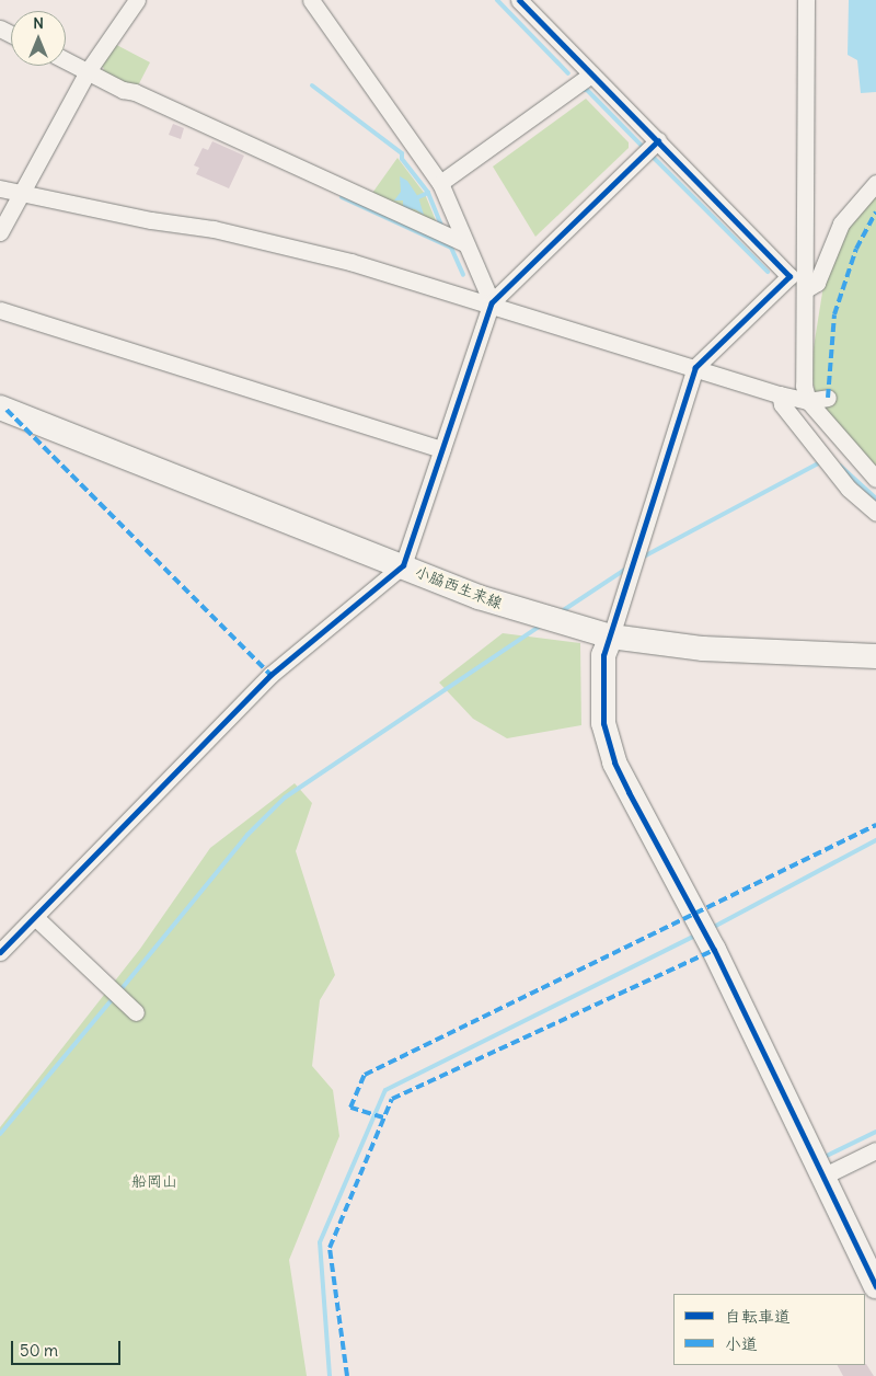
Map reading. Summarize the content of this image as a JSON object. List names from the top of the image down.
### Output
{
  "streets": {
    "main road": ["小脇西生来線"]
  },
  "parks": ["船岡山"],
  "legend": ["自転車道", "小道"],
  "scale_bar": "50 m",
  "north": "top"
}
